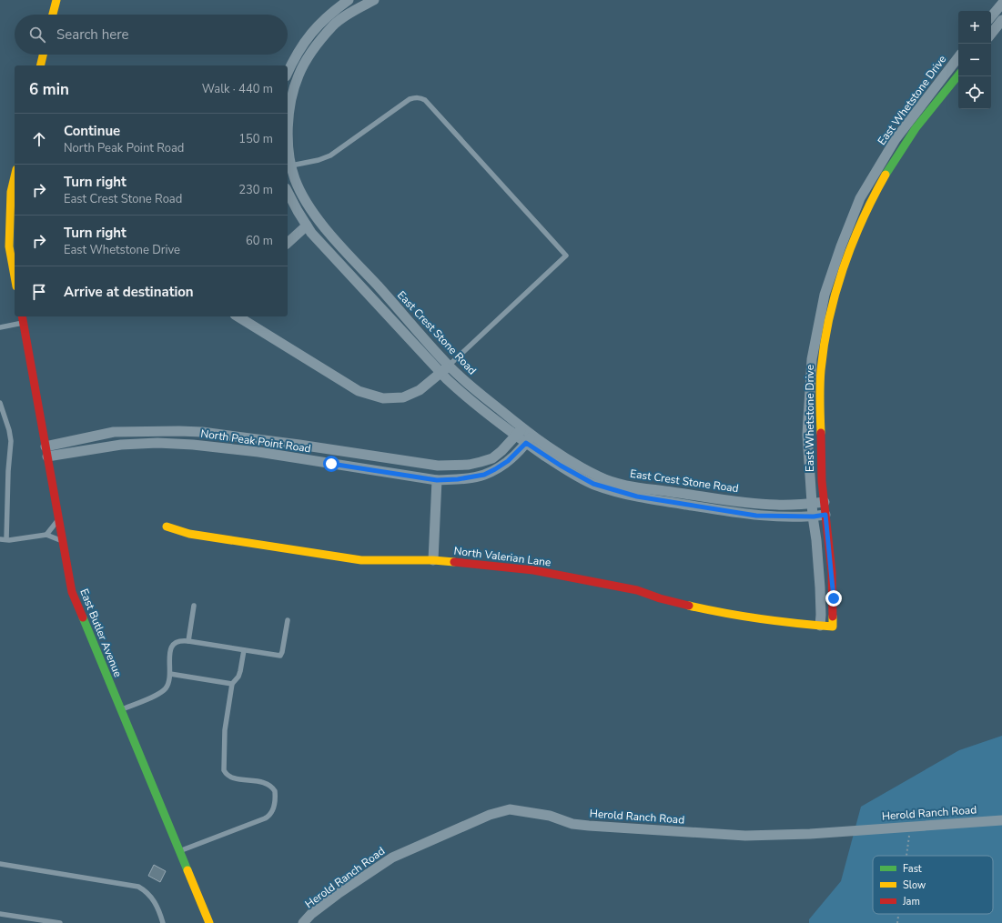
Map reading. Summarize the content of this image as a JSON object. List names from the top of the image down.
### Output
{
  "streets": {
    "street": [
      "East Whetstone Drive",
      "East Crest Stone Road",
      "North Peak Point Road",
      "North Valerian Lane",
      "East Butler Avenue",
      "Herold Ranch Road"
    ]
  },
  "crossings": [
    ["East Whetstone Drive", "East Crest Stone Road"],
    ["East Whetstone Drive", "North Valerian Lane"],
    ["East Crest Stone Road", "North Peak Point Road"],
    ["North Peak Point Road", "East Butler Avenue"]
  ],
  "legend": ["Fast", "Slow", "Jam"],
  "page": {
    "map_buttons": ["+", "−"],
    "search": "Search here",
    "heading": ["6 min", "Walk · 440 m"],
    "list": [
      ["Continue", "North Peak Point Road", "150 m"],
      ["Turn right", "East Crest Stone Road", "230 m"],
      ["Turn right", "East Whetstone Drive", "60 m"],
      "Arrive at destination"
    ]
  }
}
